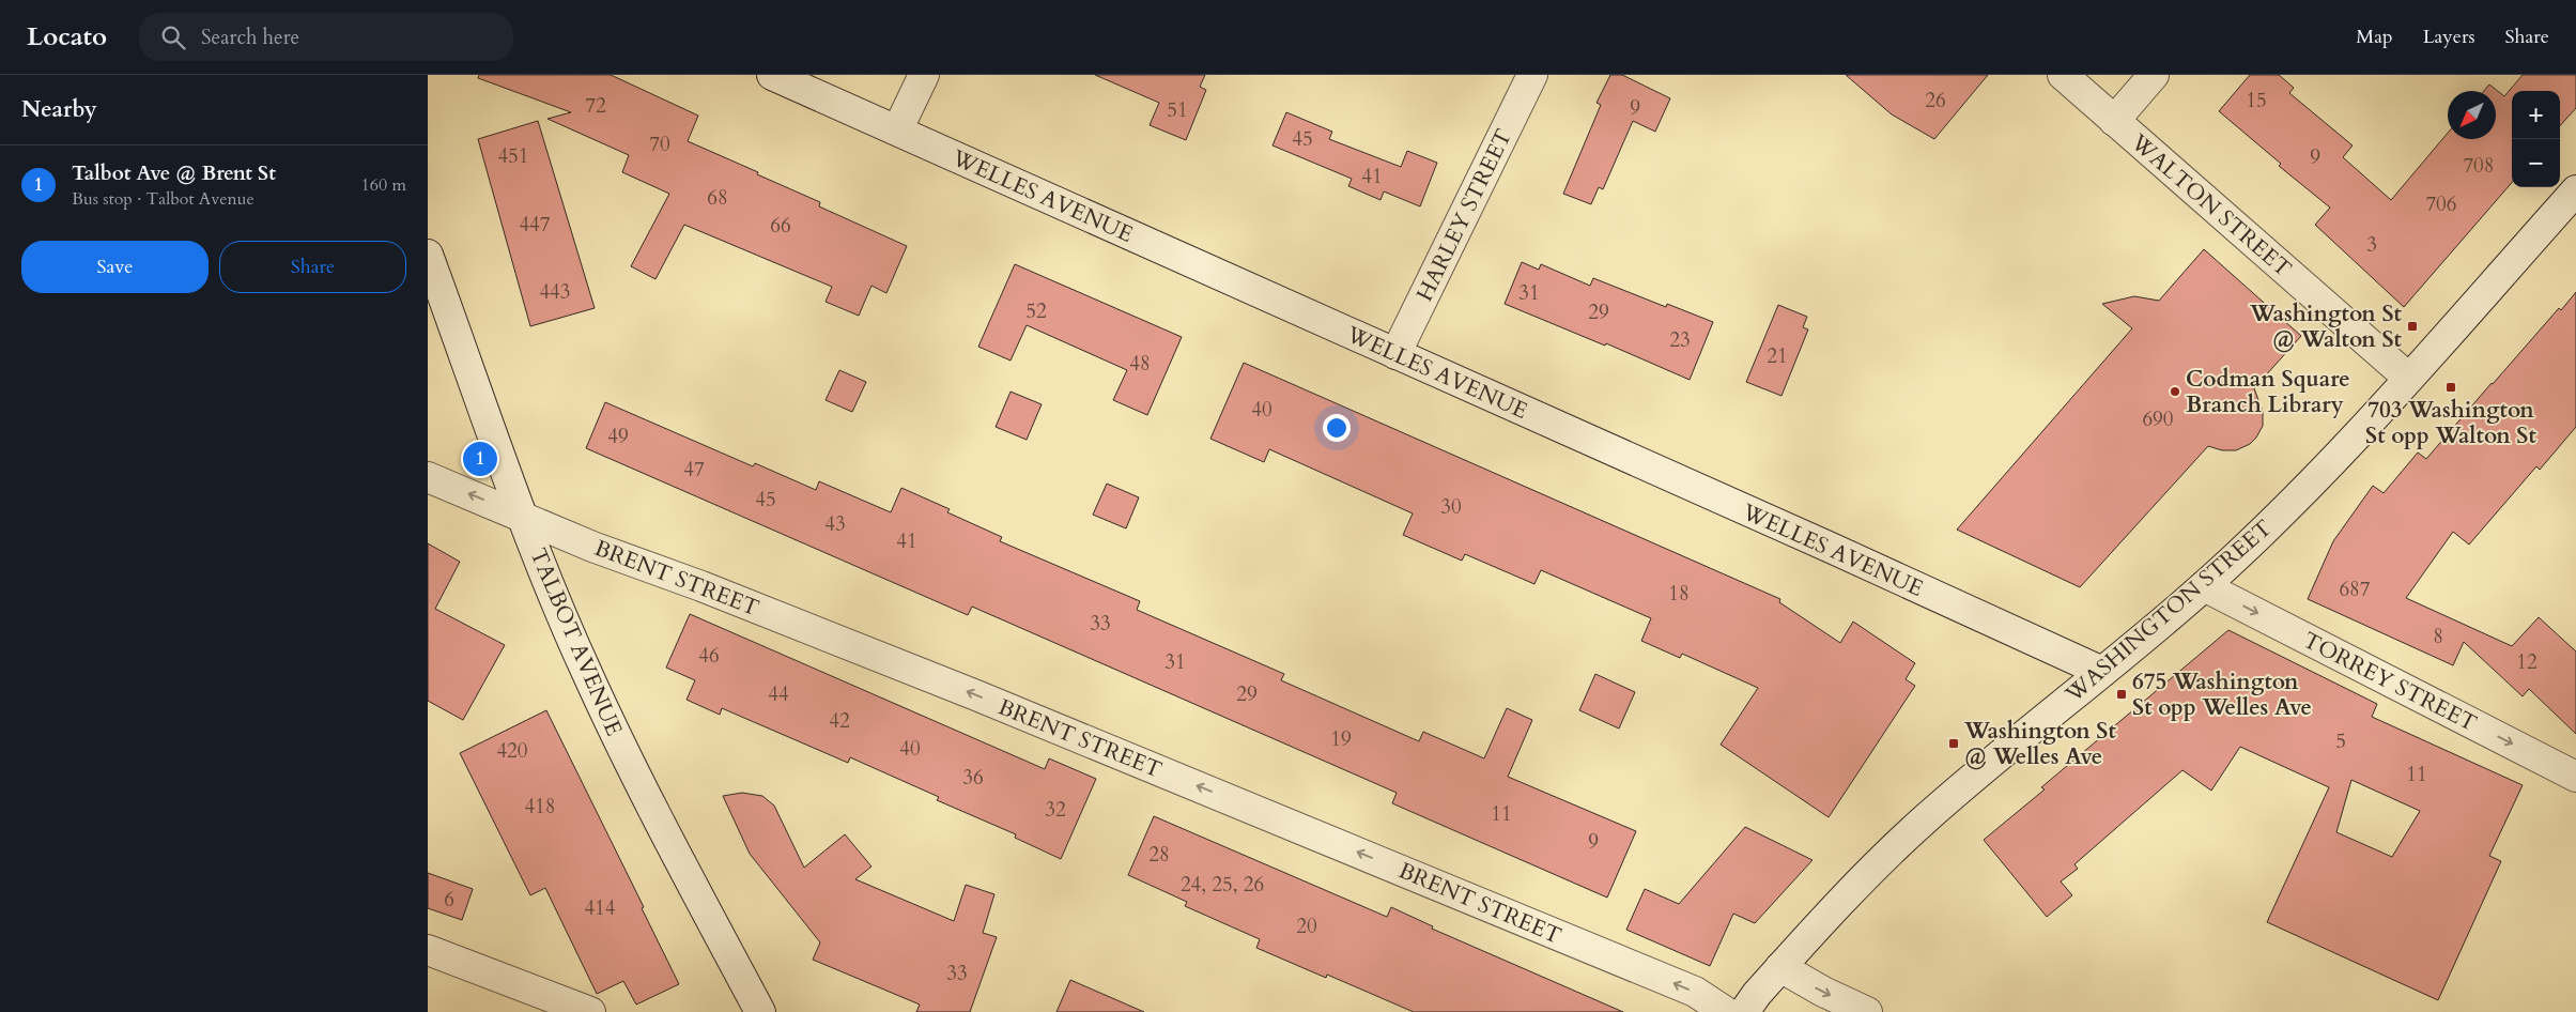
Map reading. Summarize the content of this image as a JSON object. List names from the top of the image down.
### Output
{
  "streets": {
    "street": [
      "WELLES AVENUE",
      "WALTON STREET",
      "HARLEY STREET",
      "BRENT STREET",
      "WASHINGTON STREET",
      "TALBOT AVENUE",
      "TORREY STREET"
    ]
  },
  "crossings": [
    ["WELLES AVENUE", "HARLEY STREET"],
    ["WELLES AVENUE", "WASHINGTON STREET"],
    ["WALTON STREET", "WASHINGTON STREET"],
    ["BRENT STREET", "TALBOT AVENUE"],
    ["WASHINGTON STREET", "TORREY STREET"]
  ],
  "one_way": ["BRENT STREET", "TORREY STREET"],
  "places": {
    "transit": [
      "Washington St @ Walton St",
      "703 Washington St opp Walton St",
      "675 Washington St opp Welles Ave",
      "Washington St @ Welles Ave"
    ],
    "other": ["Codman Square Branch Library"]
  },
  "house_numbers": [
    "26",
    "15",
    "72",
    "9",
    "51",
    "45",
    "70",
    "451",
    "9",
    "708",
    "41",
    "68",
    "706",
    "447",
    "66",
    "3",
    "443",
    "31",
    "52",
    "29",
    "23",
    "21",
    "48",
    "40",
    "690",
    "49",
    "47",
    "45",
    "30",
    "43",
    "41",
    "687",
    "18",
    "33",
    "8",
    "46",
    "31",
    "12",
    "44",
    "29",
    "42",
    "19",
    "5",
    "40",
    "420",
    "11",
    "36",
    "418",
    "32",
    "11",
    "9",
    "28",
    "24, 25, 26",
    "6",
    "414",
    "20",
    "33"
  ],
  "north": "bottom left",
  "page": {
    "header": "Locato",
    "search": "Search here",
    "nav": ["Map", "Layers", "Share"],
    "heading": "Nearby",
    "map_buttons": ["+", "−"],
    "list": [
      {
        "mark": "1",
        "name": "Talbot Ave @ Brent St",
        "note": "Bus stop · Talbot Avenue",
        "value": "160 m"
      }
    ],
    "buttons": ["Save", "Share"],
    "pins": "1"
  }
}
